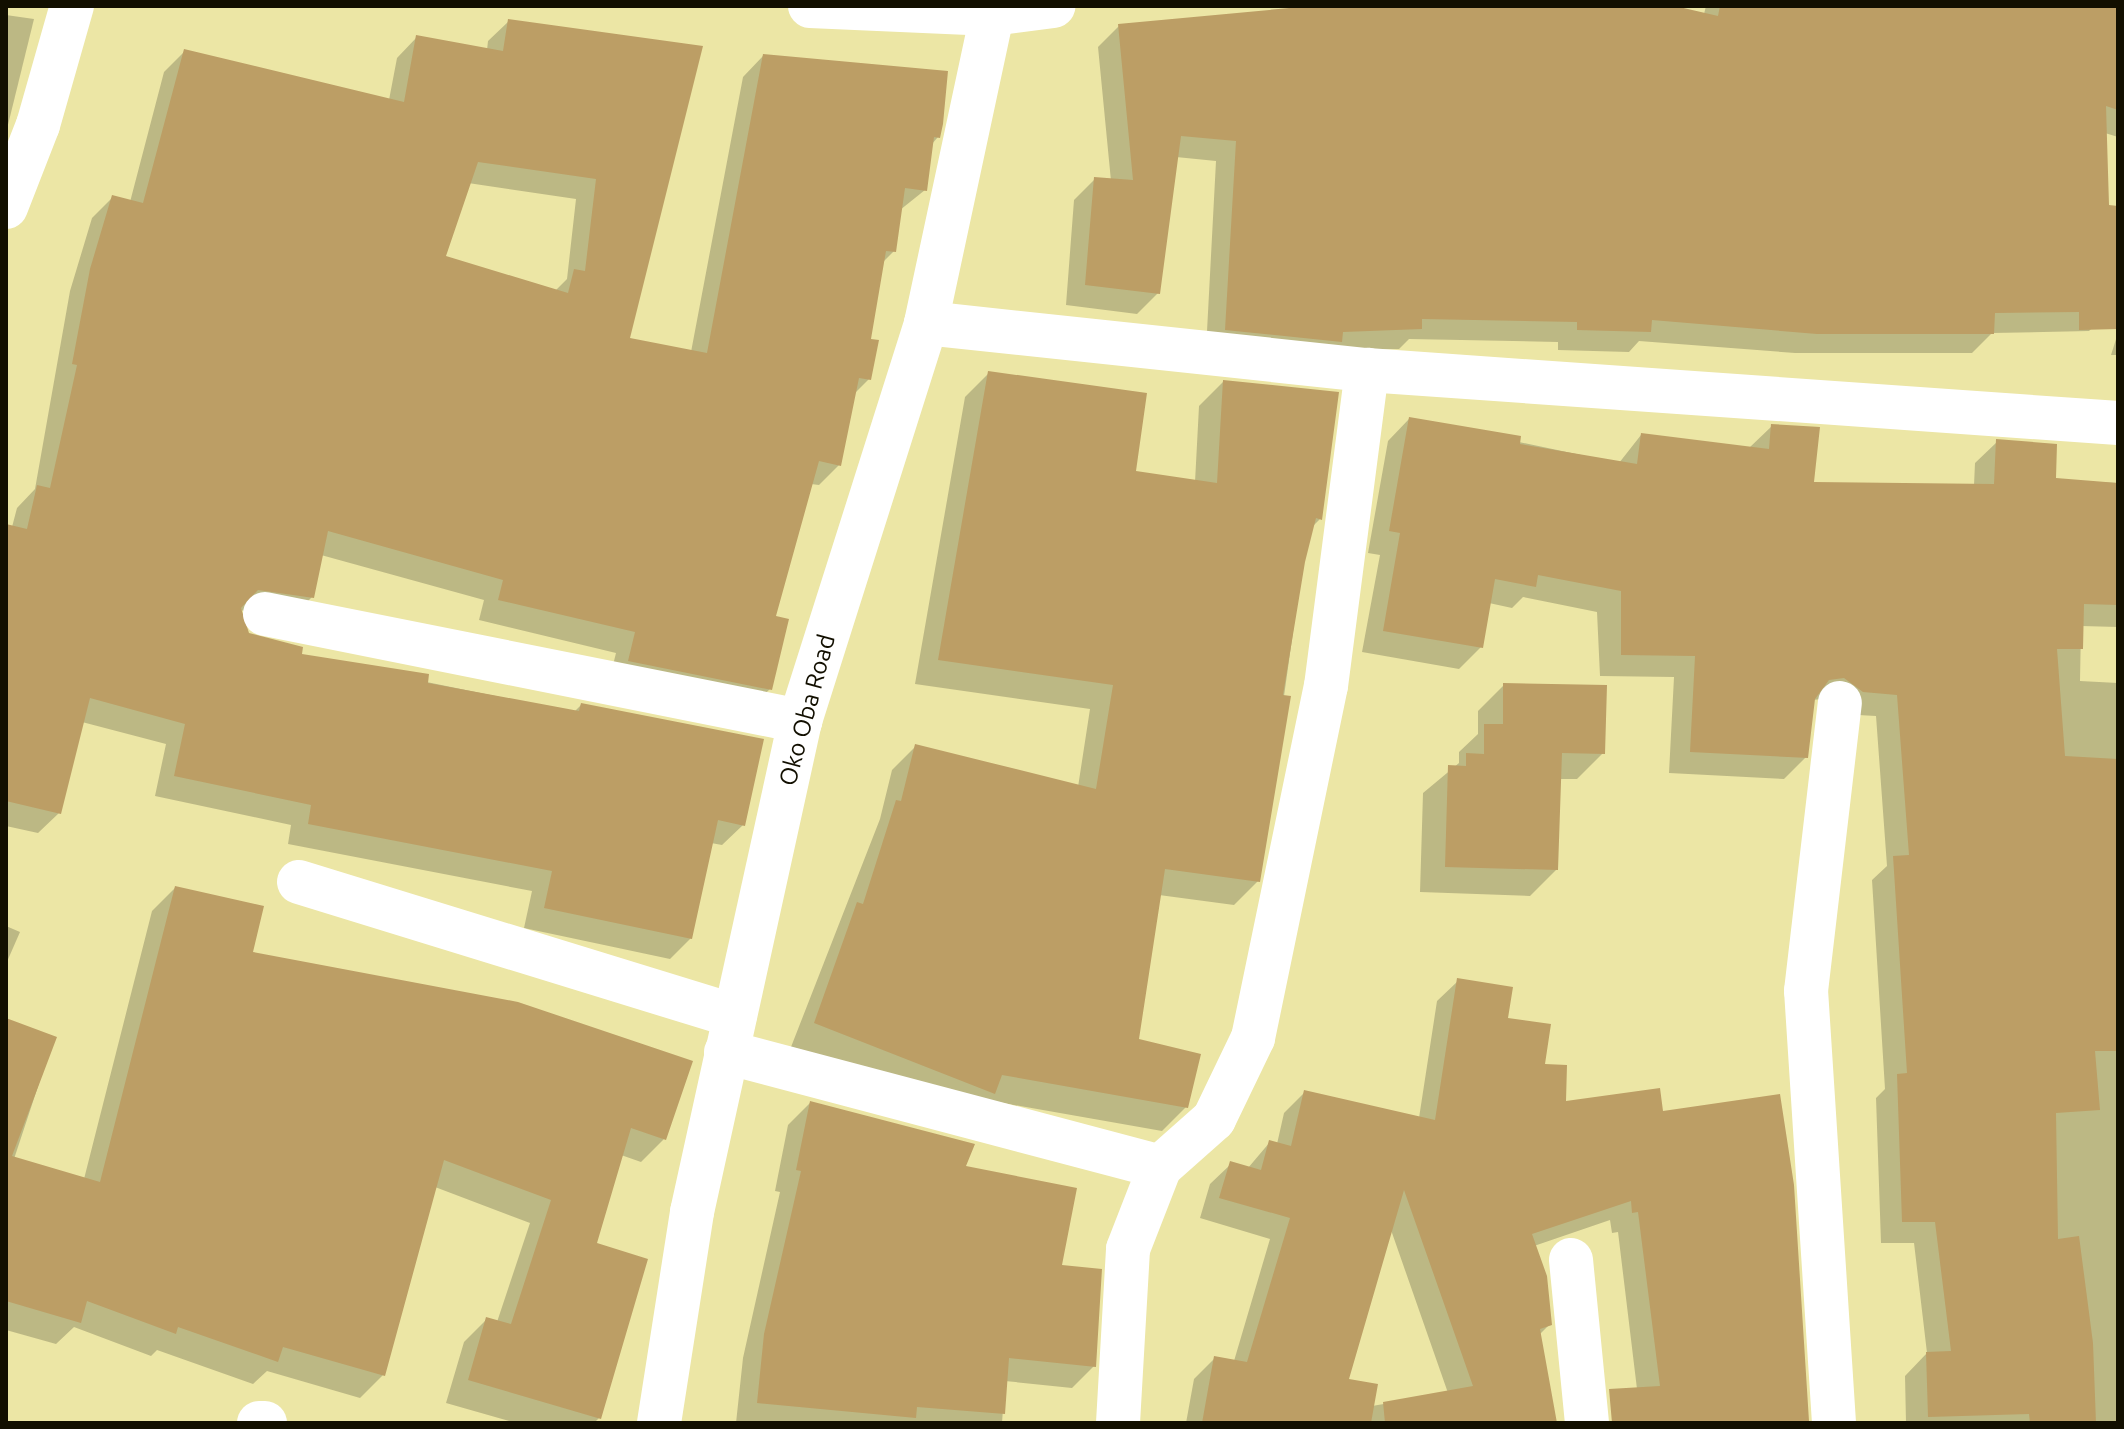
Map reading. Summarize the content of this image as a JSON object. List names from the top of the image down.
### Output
{
  "streets": {
    "street": ["Oko Oba Road"]
  }
}
